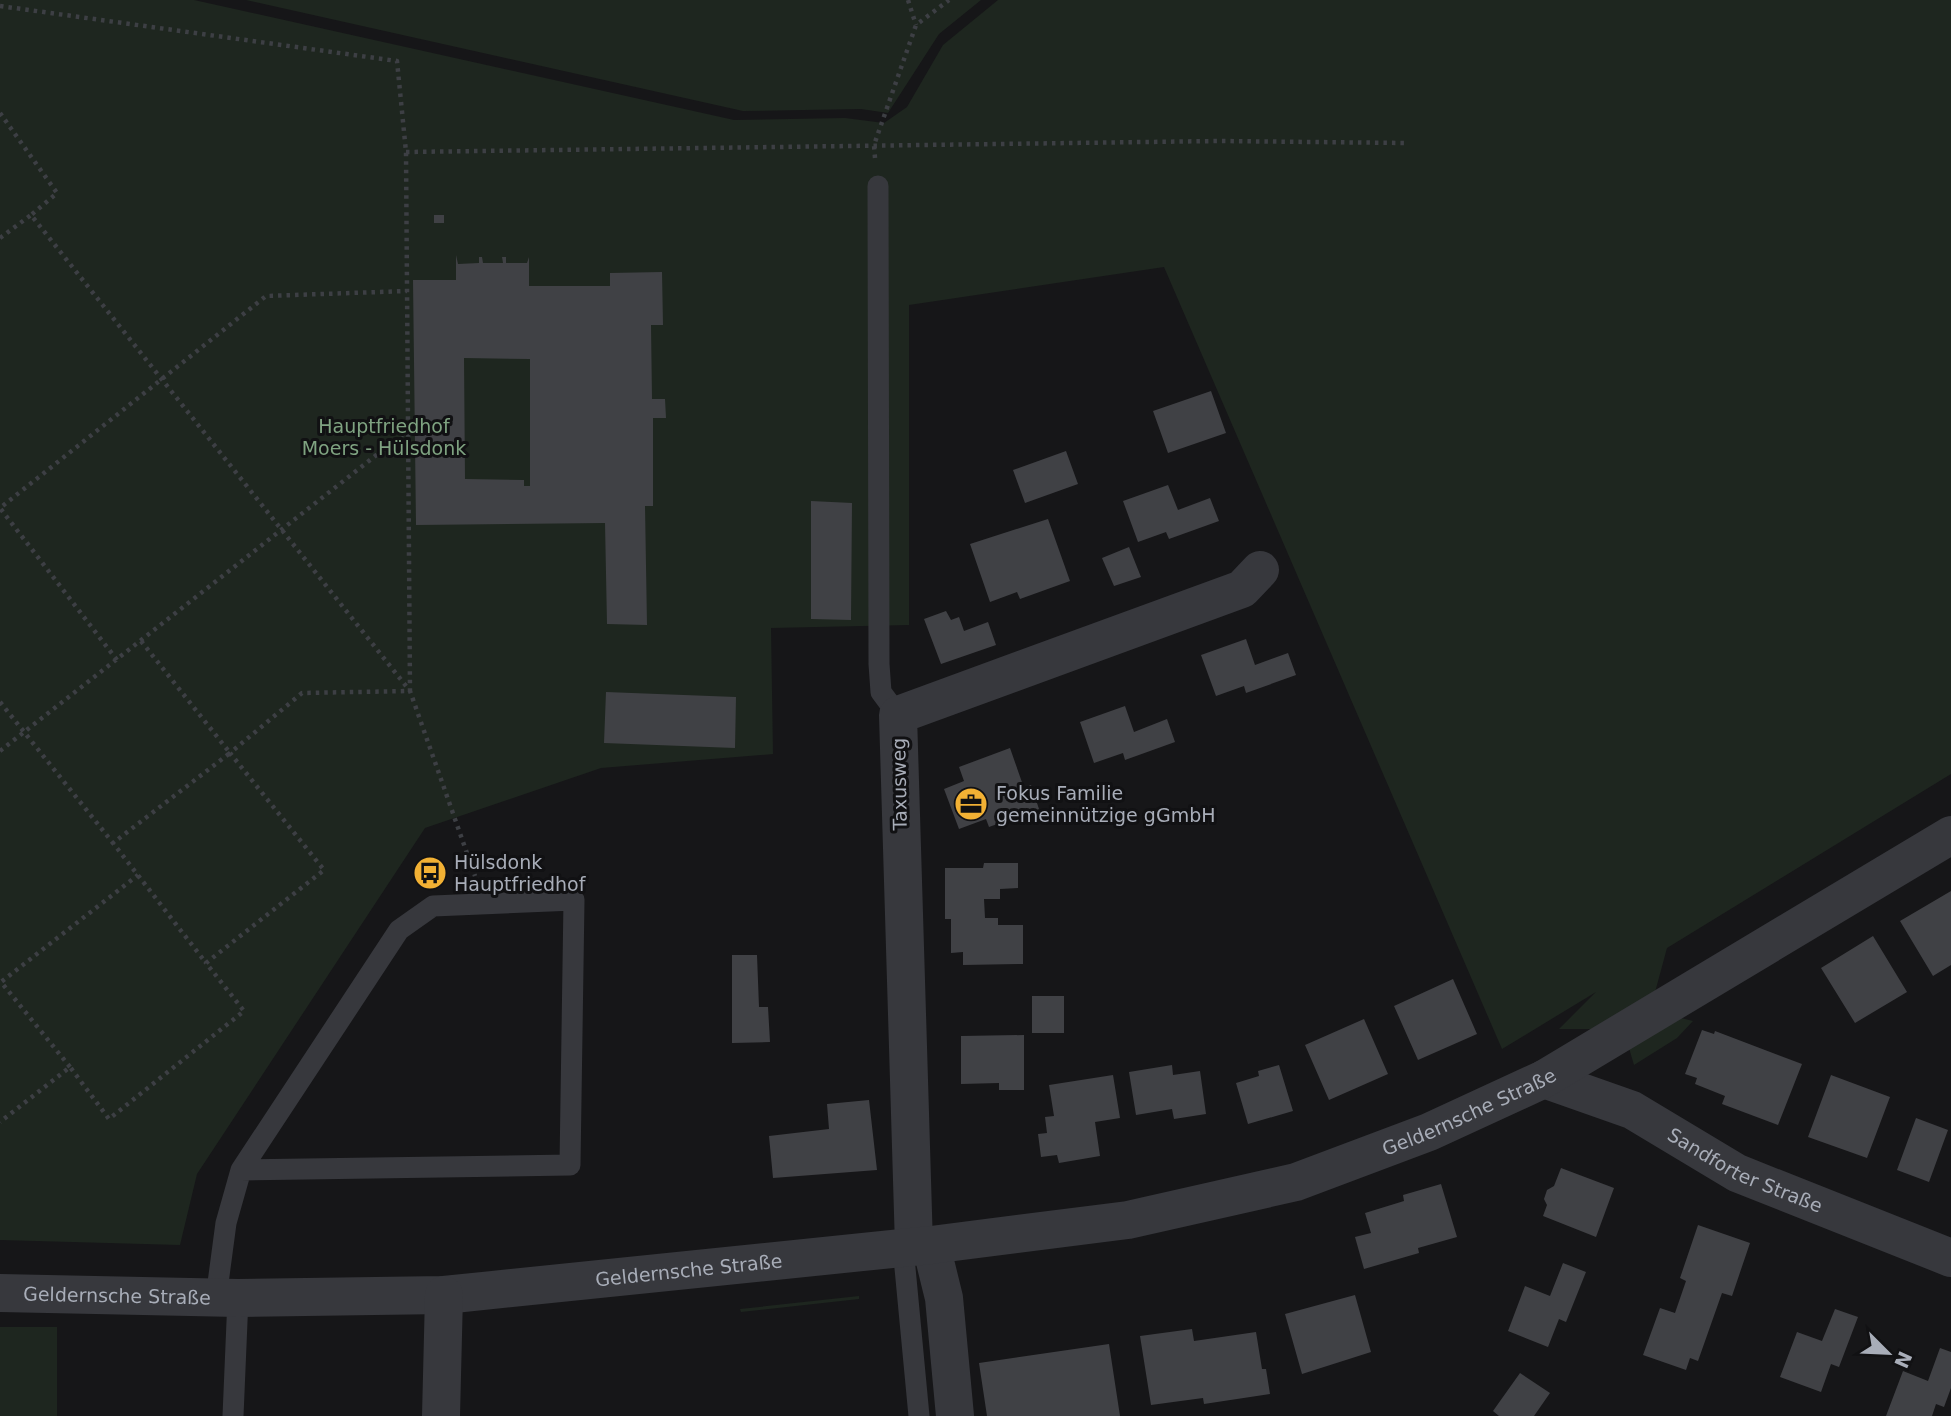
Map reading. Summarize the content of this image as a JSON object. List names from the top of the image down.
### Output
{
  "streets": {
    "street": ["Taxusweg", "Geldernsche Straße", "Sandforter Straße"]
  },
  "crossings": [
    ["Taxusweg", "Geldernsche Straße"],
    ["Geldernsche Straße", "Sandforter Straße"]
  ],
  "parks": ["Hauptfriedhof Moers - Hülsdonk"],
  "places": {
    "office": ["Fokus Familie gemeinnützige gGmbH"],
    "bus stop": ["Hülsdonk Hauptfriedhof"]
  },
  "north": "bottom right"
}
